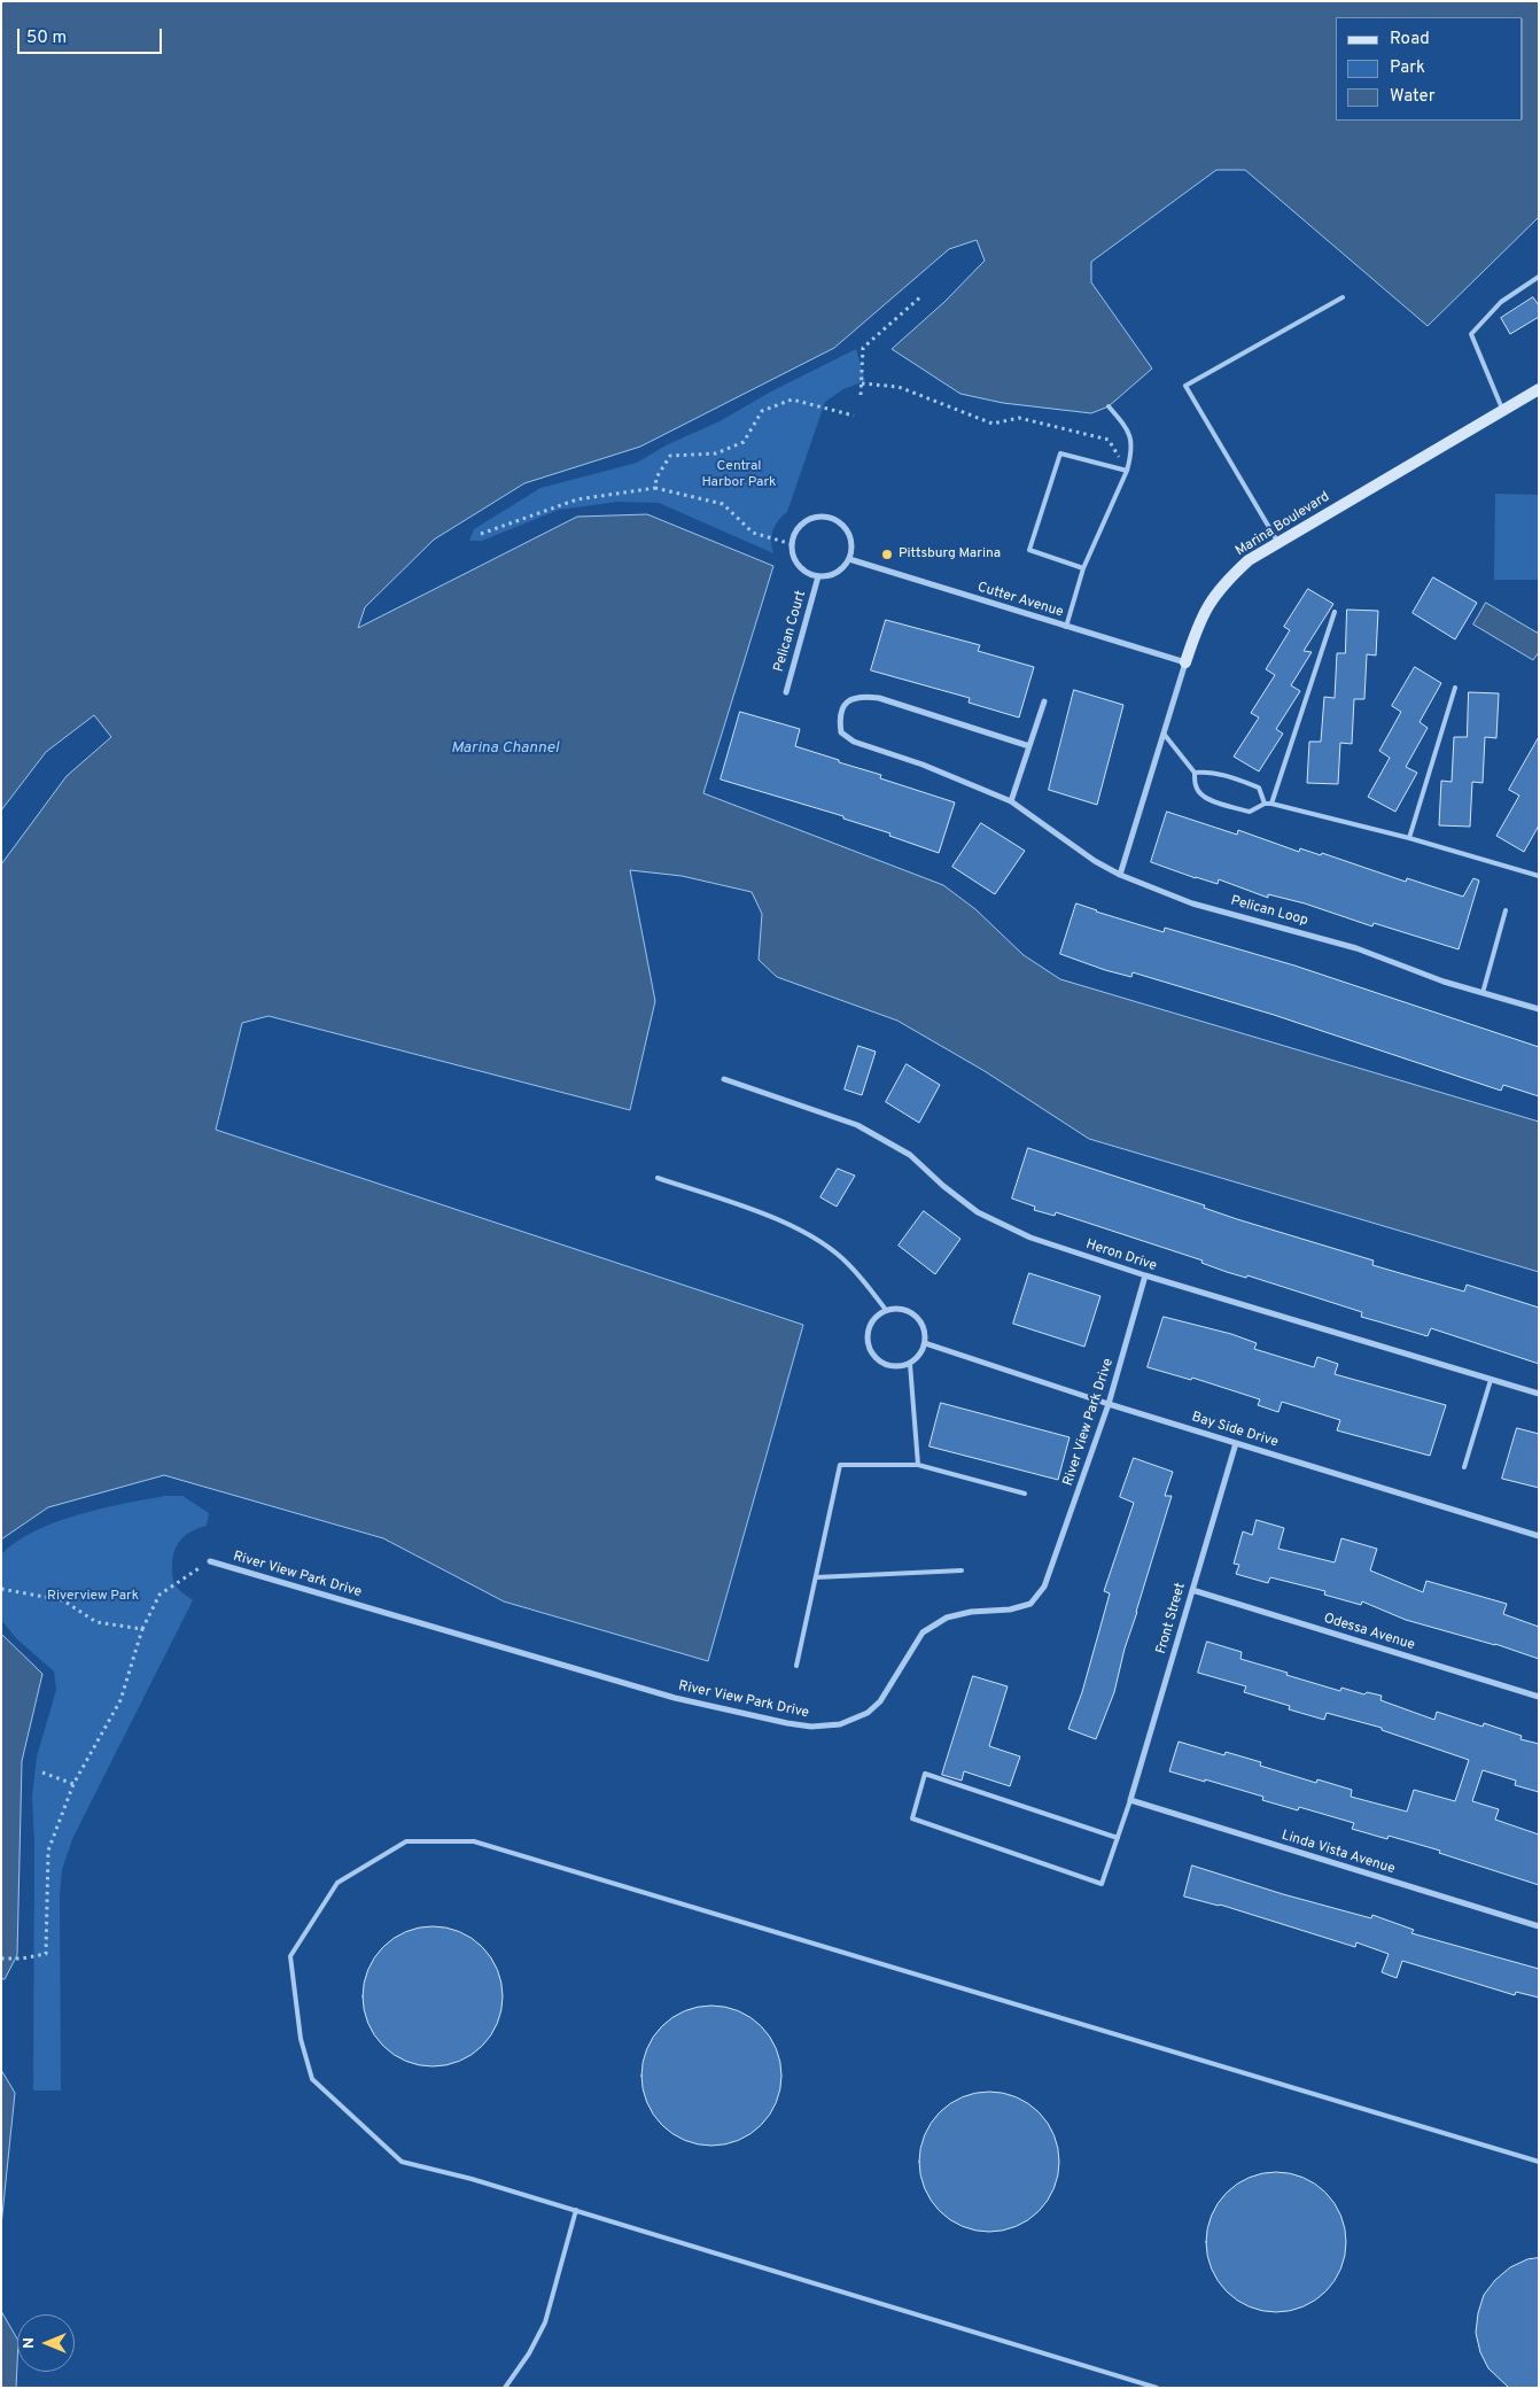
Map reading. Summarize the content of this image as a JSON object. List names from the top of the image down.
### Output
{
  "streets": {
    "street": [
      "Marina Boulevard",
      "Cutter Avenue",
      "Pelican Court",
      "Pelican Loop",
      "Heron Drive",
      "River View Park Drive",
      "Bay Side Drive",
      "Front Street",
      "Odessa Avenue",
      "Linda Vista Avenue"
    ]
  },
  "crossings": [
    ["Marina Boulevard", "Cutter Avenue"],
    ["Marina Boulevard", "Pelican Loop"],
    ["Cutter Avenue", "Pelican Court"],
    ["Heron Drive", "River View Park Drive"],
    ["River View Park Drive", "Bay Side Drive"],
    ["Bay Side Drive", "Front Street"],
    ["Front Street", "Odessa Avenue"],
    ["Front Street", "Linda Vista Avenue"]
  ],
  "water": ["Marina Channel"],
  "parks": ["Central Harbor Park", "Riverview Park"],
  "places": ["Pittsburg Marina"],
  "legend": ["Road", "Park", "Water"],
  "scale_bar": "50 m",
  "north": "left"
}
